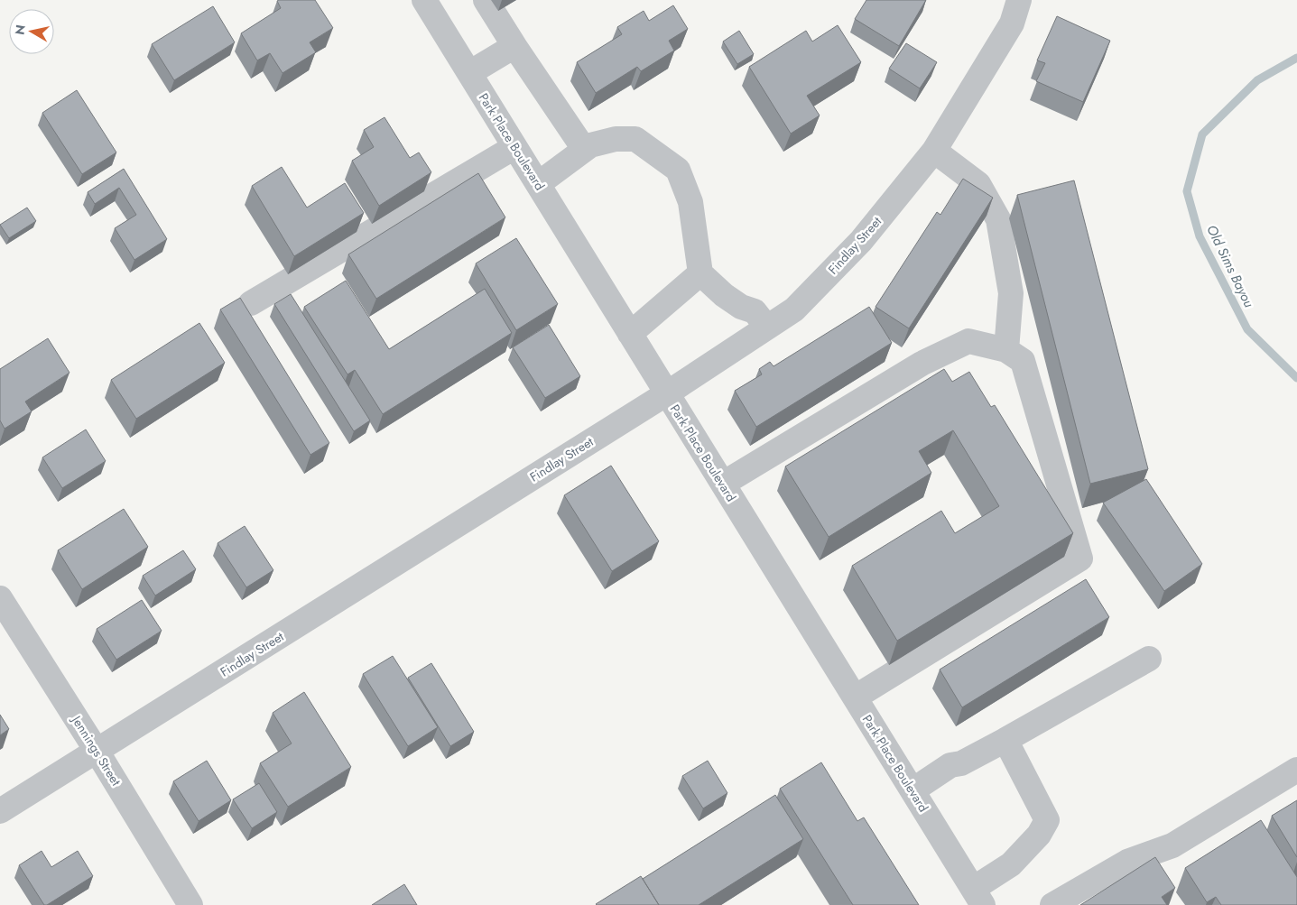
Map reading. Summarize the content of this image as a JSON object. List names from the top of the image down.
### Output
{
  "streets": {
    "street": ["Park Place Boulevard", "Findlay Street", "Jennings Street"]
  },
  "crossings": [
    ["Park Place Boulevard", "Findlay Street"],
    ["Findlay Street", "Jennings Street"]
  ],
  "water": ["Old Sims Bayou"],
  "north": "left"
}
